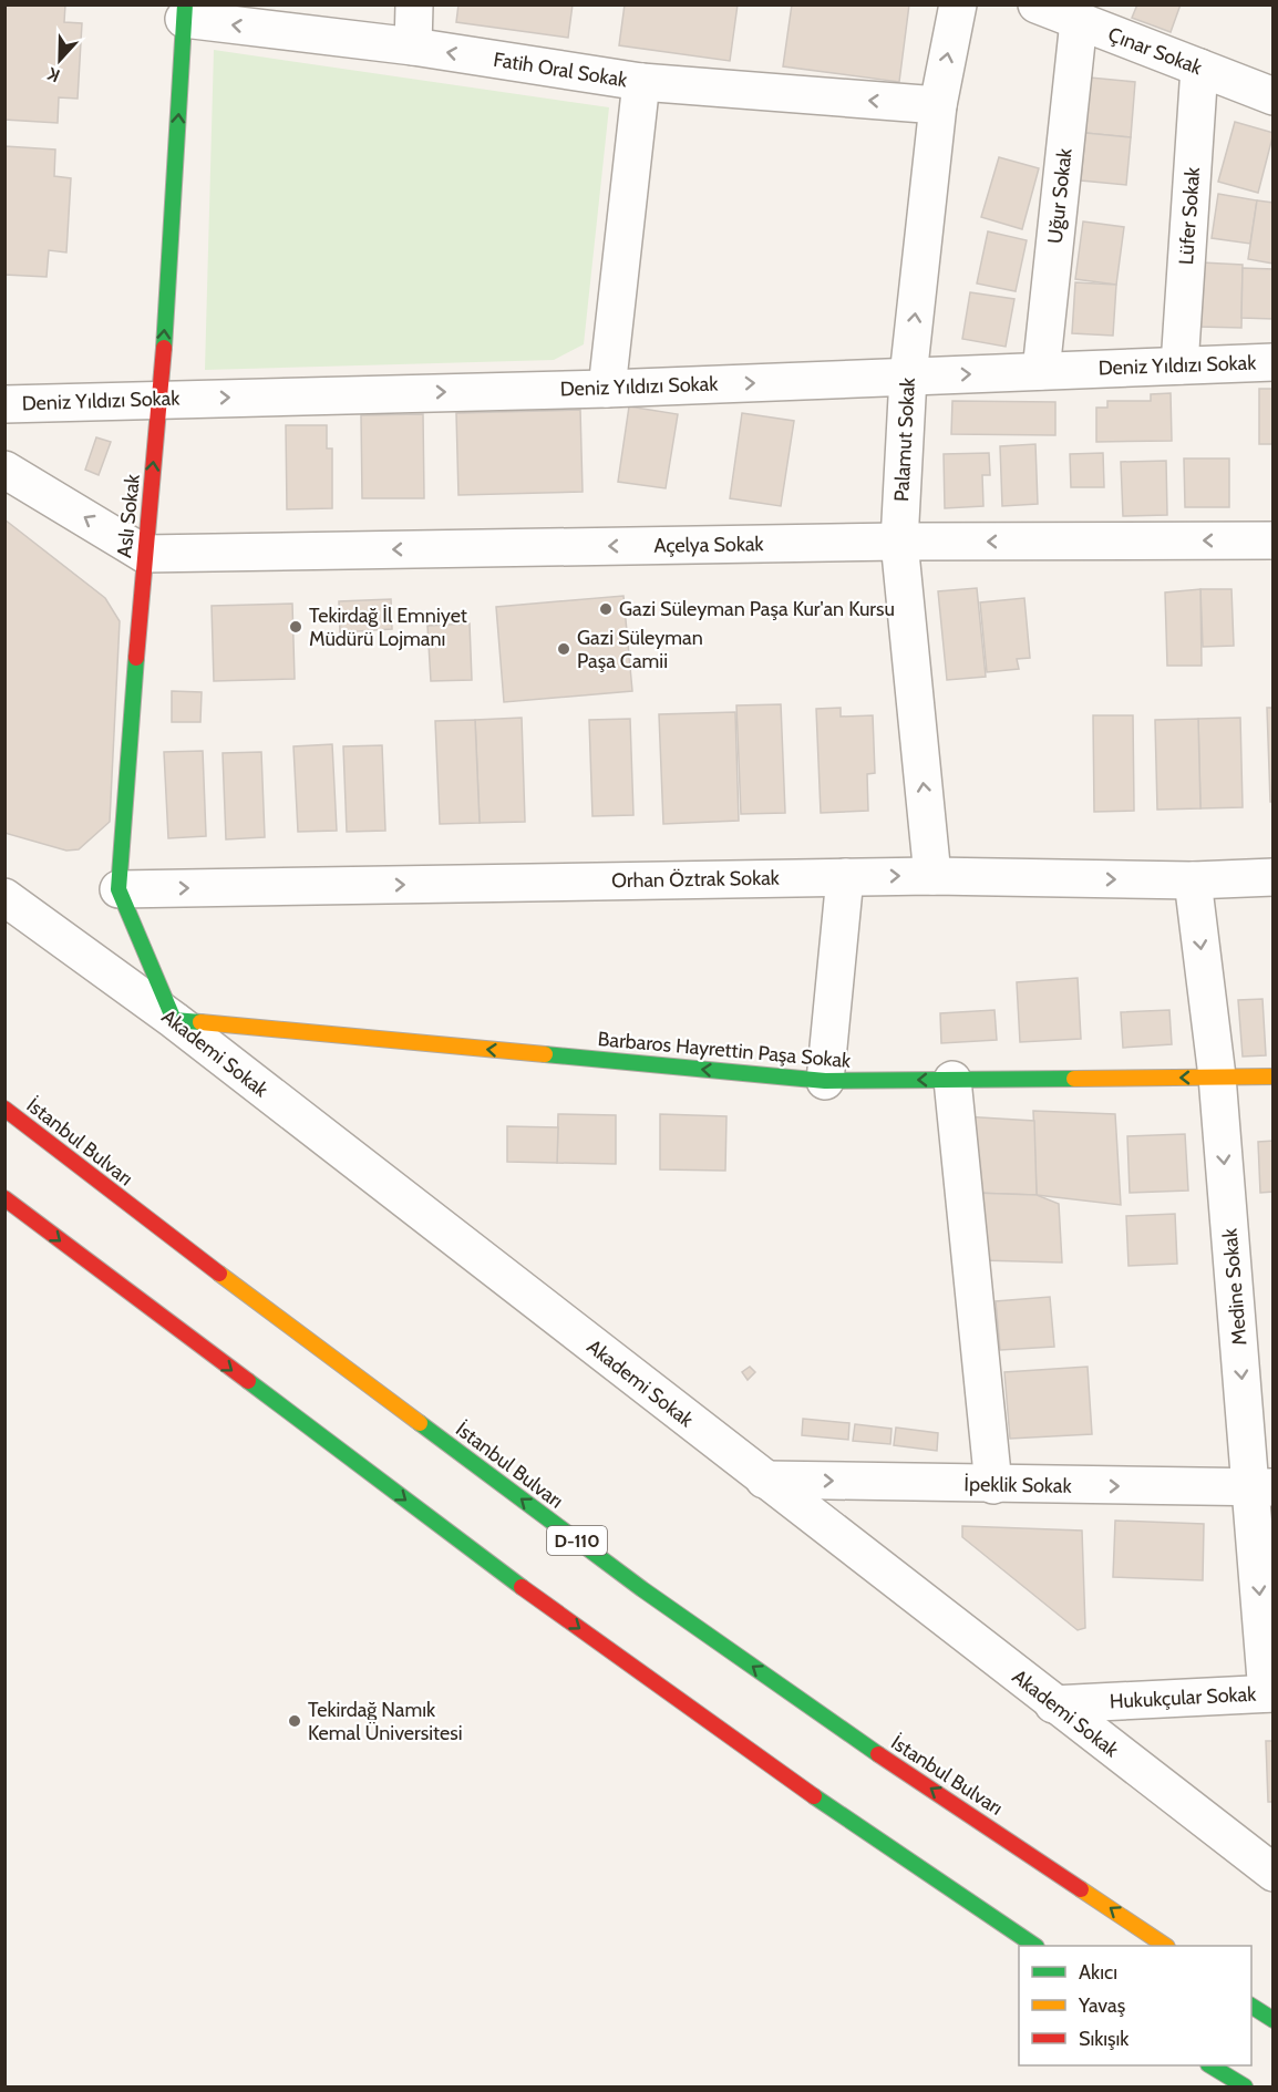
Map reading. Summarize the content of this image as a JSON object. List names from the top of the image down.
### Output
{
  "streets": {
    "main road": [
      "Aslı Sokak",
      "Barbaros Hayrettin Paşa Sokak",
      "İstanbul Bulvarı",
      "D-110"
    ],
    "street": [
      "Çınar Sokak",
      "Fatih Oral Sokak",
      "Uğur Sokak",
      "Lüfer Sokak",
      "Deniz Yıldızı Sokak",
      "Palamut Sokak",
      "Açelya Sokak",
      "Orhan Öztrak Sokak",
      "Akademi Sokak",
      "Medine Sokak",
      "İpeklik Sokak",
      "Hukukçular Sokak"
    ]
  },
  "crossings": [
    ["Çınar Sokak", "Uğur Sokak"],
    ["Çınar Sokak", "Lüfer Sokak"],
    ["Fatih Oral Sokak", "Palamut Sokak"],
    ["Fatih Oral Sokak", "Aslı Sokak"],
    ["Uğur Sokak", "Deniz Yıldızı Sokak"],
    ["Lüfer Sokak", "Deniz Yıldızı Sokak"],
    ["Deniz Yıldızı Sokak", "Palamut Sokak"],
    ["Deniz Yıldızı Sokak", "Aslı Sokak"],
    ["Palamut Sokak", "Açelya Sokak"],
    ["Palamut Sokak", "Orhan Öztrak Sokak"],
    ["Aslı Sokak", "Açelya Sokak"],
    ["Aslı Sokak", "Orhan Öztrak Sokak"],
    ["Aslı Sokak", "Barbaros Hayrettin Paşa Sokak"],
    ["Aslı Sokak", "Akademi Sokak"],
    ["Orhan Öztrak Sokak", "Medine Sokak"],
    ["Barbaros Hayrettin Paşa Sokak", "Akademi Sokak"],
    ["Barbaros Hayrettin Paşa Sokak", "Medine Sokak"],
    ["Akademi Sokak", "İpeklik Sokak"],
    ["Akademi Sokak", "Hukukçular Sokak"],
    ["Medine Sokak", "İpeklik Sokak"],
    ["Medine Sokak", "Hukukçular Sokak"]
  ],
  "one_way": [
    "Fatih Oral Sokak",
    "Deniz Yıldızı Sokak",
    "Aslı Sokak",
    "Açelya Sokak",
    "Orhan Öztrak Sokak",
    "Barbaros Hayrettin Paşa Sokak",
    "İpeklik Sokak"
  ],
  "places": [
    "Gazi Süleyman Paşa Kur'an Kursu",
    "Tekirdağ İl Emniyet Müdürü Lojmanı",
    "Gazi Süleyman Paşa Camii",
    "Tekirdağ Namık Kemal Üniversitesi"
  ],
  "legend": ["Akıcı", "Yavaş", "Sıkışık"],
  "north": "bottom"
}
